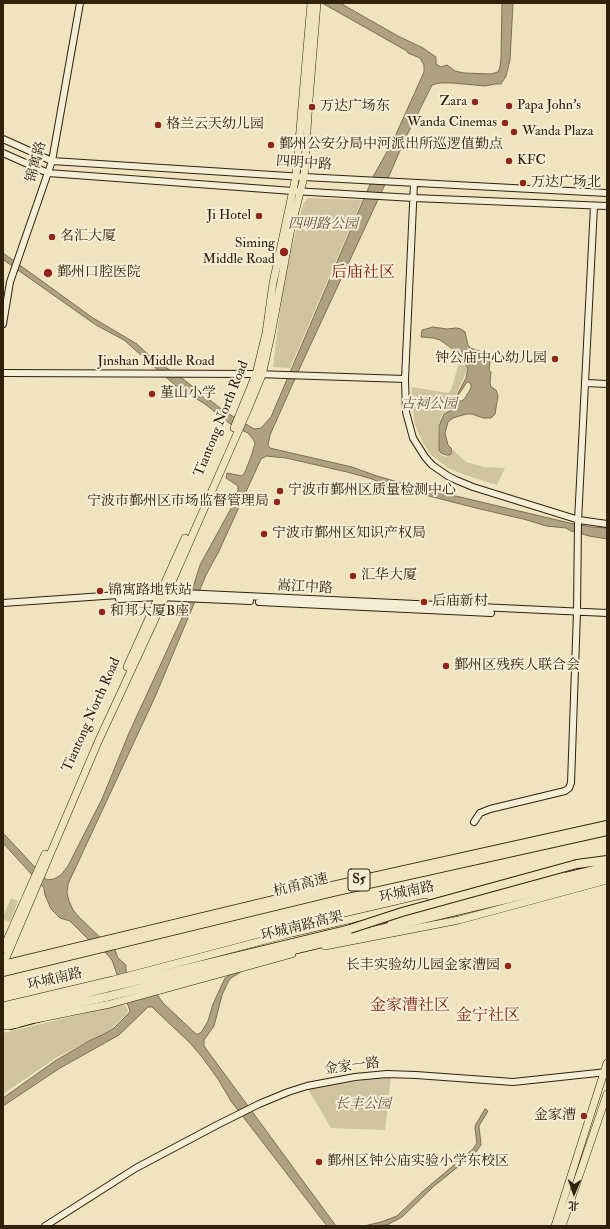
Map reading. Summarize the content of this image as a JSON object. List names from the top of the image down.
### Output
{
  "streets": {
    "highway": ["S5", "杭甬高速", "环城南路高架"],
    "main road": ["Tiantong North Road", "环城南路"],
    "street": [
      "锦寓路",
      "四明中路",
      "Jinshan Middle Road",
      "嵩江中路",
      "金家一路"
    ]
  },
  "crossings": [
    ["锦寓路", "四明中路"],
    ["四明中路", "Tiantong North Road"],
    ["Jinshan Middle Road", "Tiantong North Road"],
    ["Tiantong North Road", "嵩江中路"],
    ["Tiantong North Road", "杭甬高速"]
  ],
  "districts": ["后庙社区", "金家漕社区", "金宁社区"],
  "parks": ["四明路公园", "古祠公园", "长丰公园"],
  "places": [
    "Zara",
    "Papa John's",
    "万达广场东",
    "Wanda Cinemas",
    "格兰云天幼儿园",
    "Wanda Plaza",
    "鄞州公安分局中河派出所巡逻值勤点",
    "KFC",
    "万达广场北",
    "Ji Hotel",
    "名汇大厦",
    "Siming Middle Road",
    "鄞州口腔医院",
    "钟公庙中心幼儿园",
    "堇山小学",
    "宁波市鄞州区质量检测中心",
    "宁波市鄞州区市场监督管理局",
    "宁波市鄞州区知识产权局",
    "汇华大厦",
    "锦寓路地铁站",
    "后庙新村",
    "和邦大厦B座",
    "鄞州区残疾人联合会",
    "长丰实验幼儿园金家漕园",
    "金家漕",
    "鄞州区钟公庙实验小学东校区"
  ],
  "north": "bottom"
}
